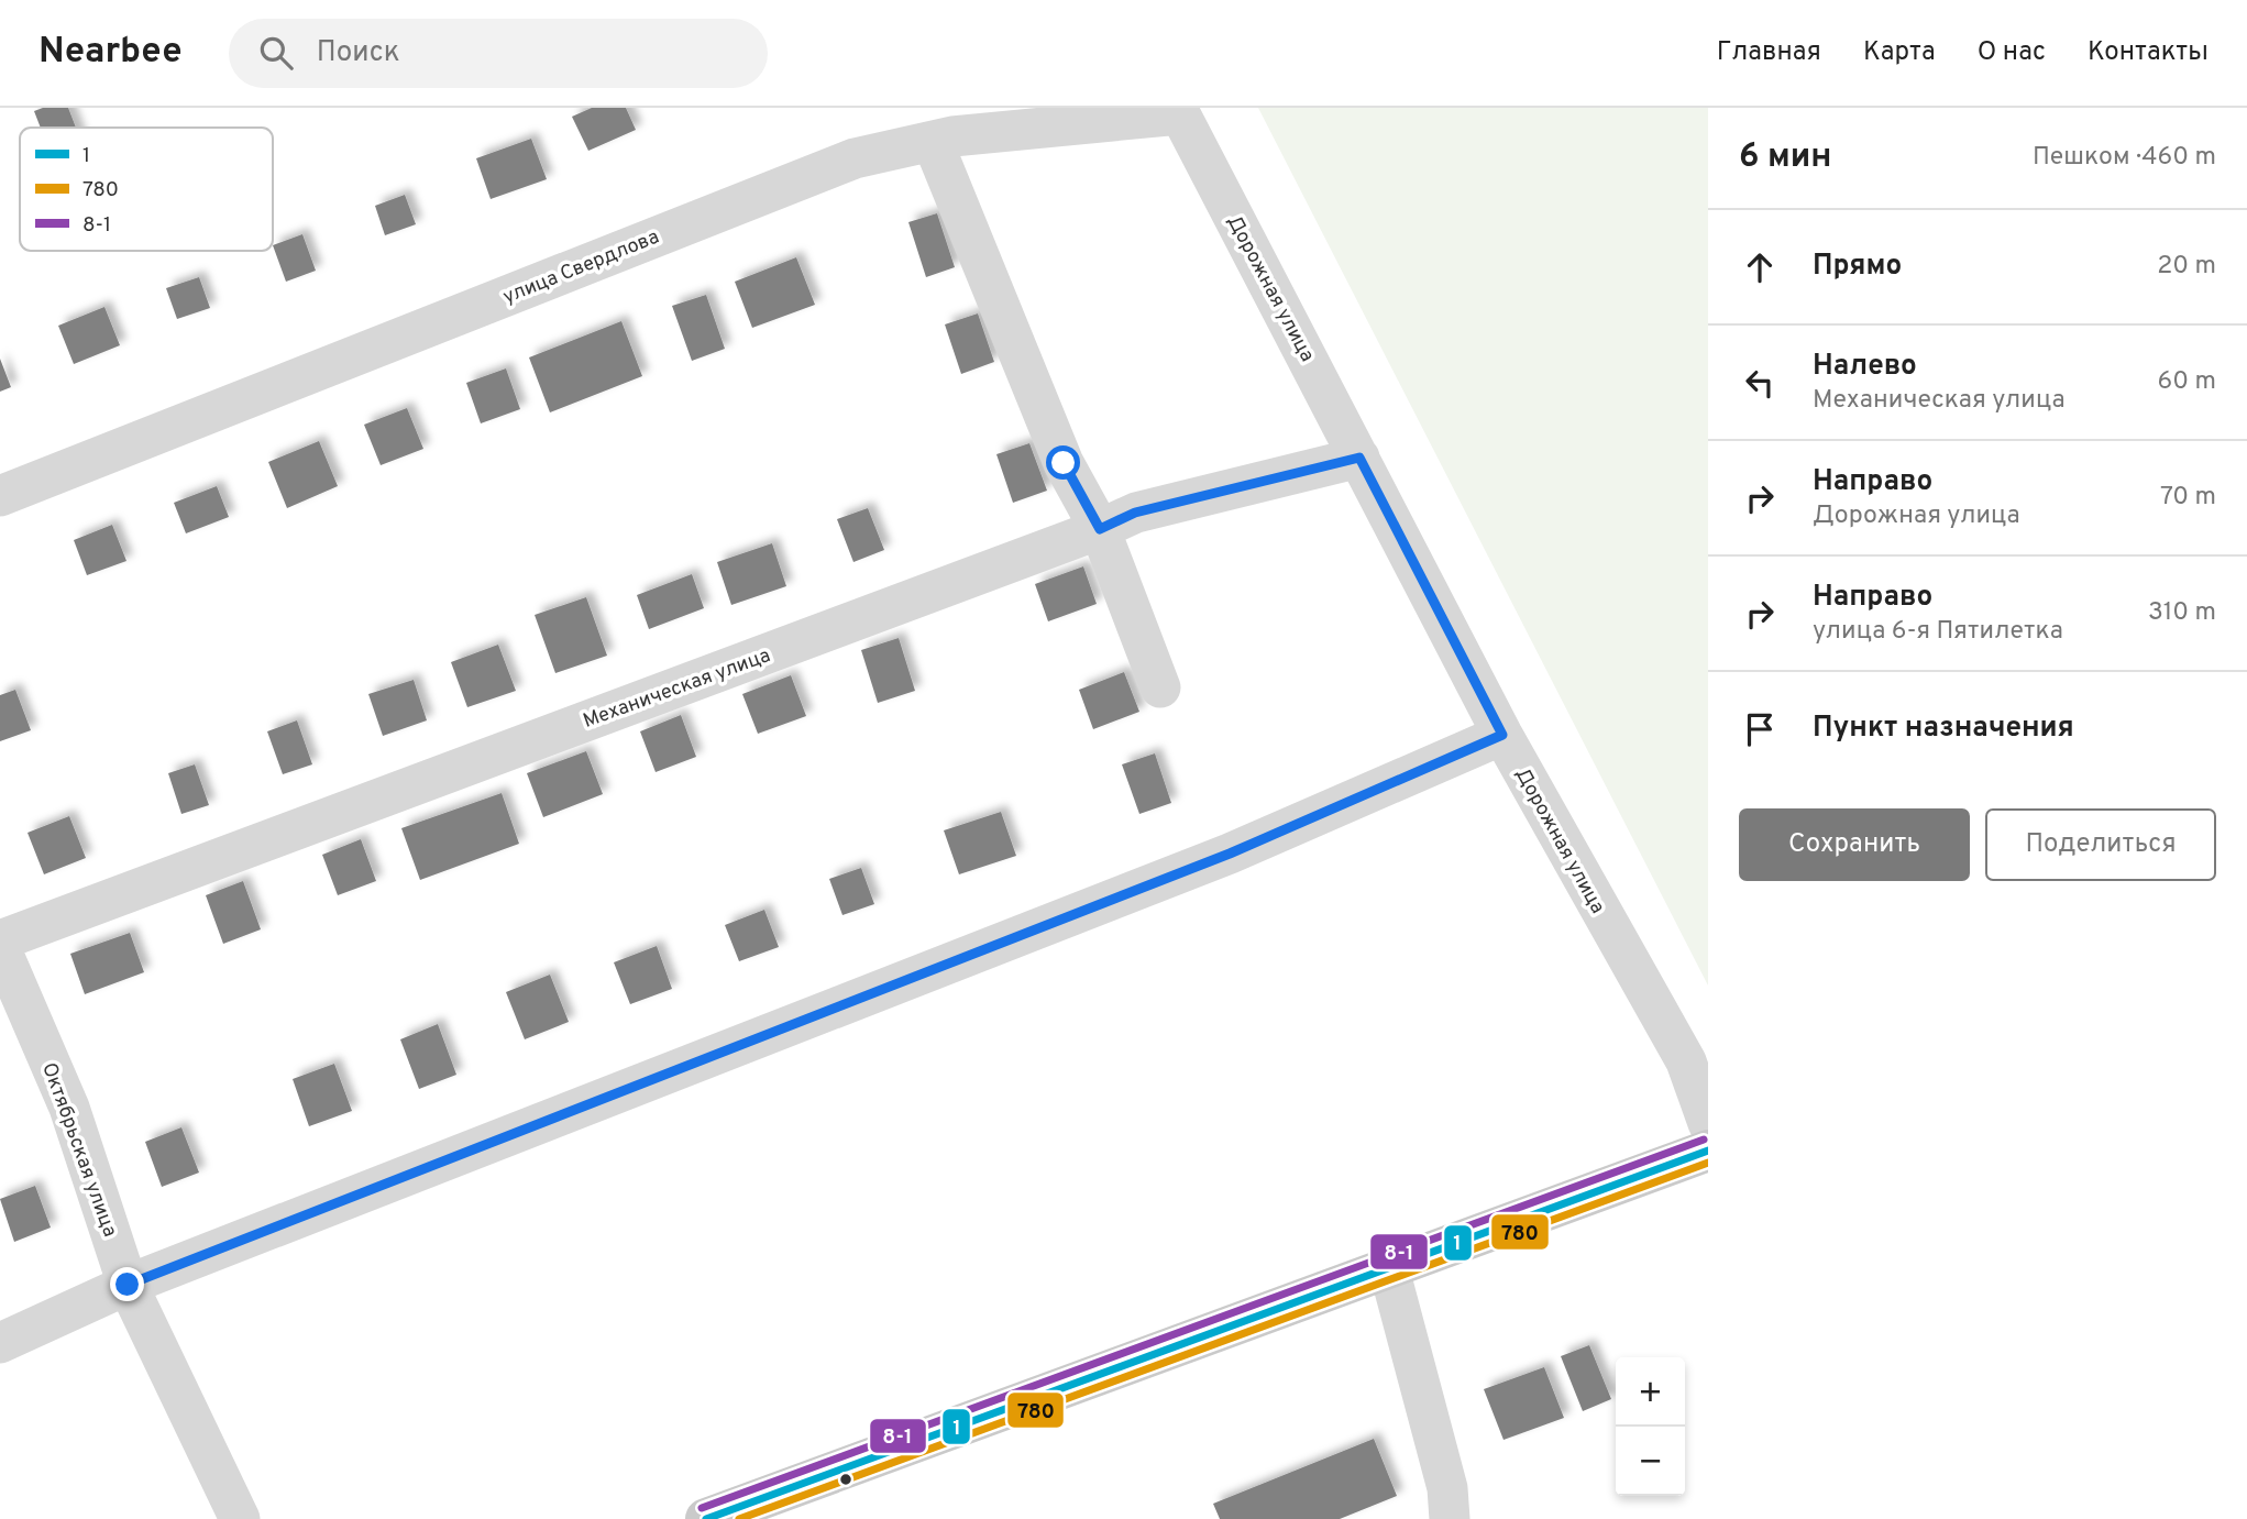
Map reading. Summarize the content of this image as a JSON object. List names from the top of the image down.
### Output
{
  "streets": {
    "street": [
      "улица Свердлова",
      "Дорожная улица",
      "Механическая улица",
      "Октябрьская улица"
    ]
  },
  "crossings": [
    ["улица Свердлова", "Дорожная улица"],
    ["Дорожная улица", "Механическая улица"]
  ],
  "lines": ["transit line 8-1", "transit line 1", "transit line 780"],
  "legend": ["1", "780", "8-1"],
  "page": {
    "header": "Nearbee",
    "search": "Поиск",
    "nav": [
      "Главная",
      "Карта",
      "О нас",
      "Контакты"
    ],
    "heading": ["6 мин", "Пешком · 460 m"],
    "list": [
      ["Прямо", "20 m"],
      ["Налево", "Механическая улица", "60 m"],
      ["Направо", "Дорожная улица", "70 m"],
      ["Направо", "улица 6-я Пятилетка", "310 m"],
      "Пункт назначения"
    ],
    "buttons": ["Сохранить", "Поделиться"],
    "map_buttons": ["+", "−"]
  }
}
